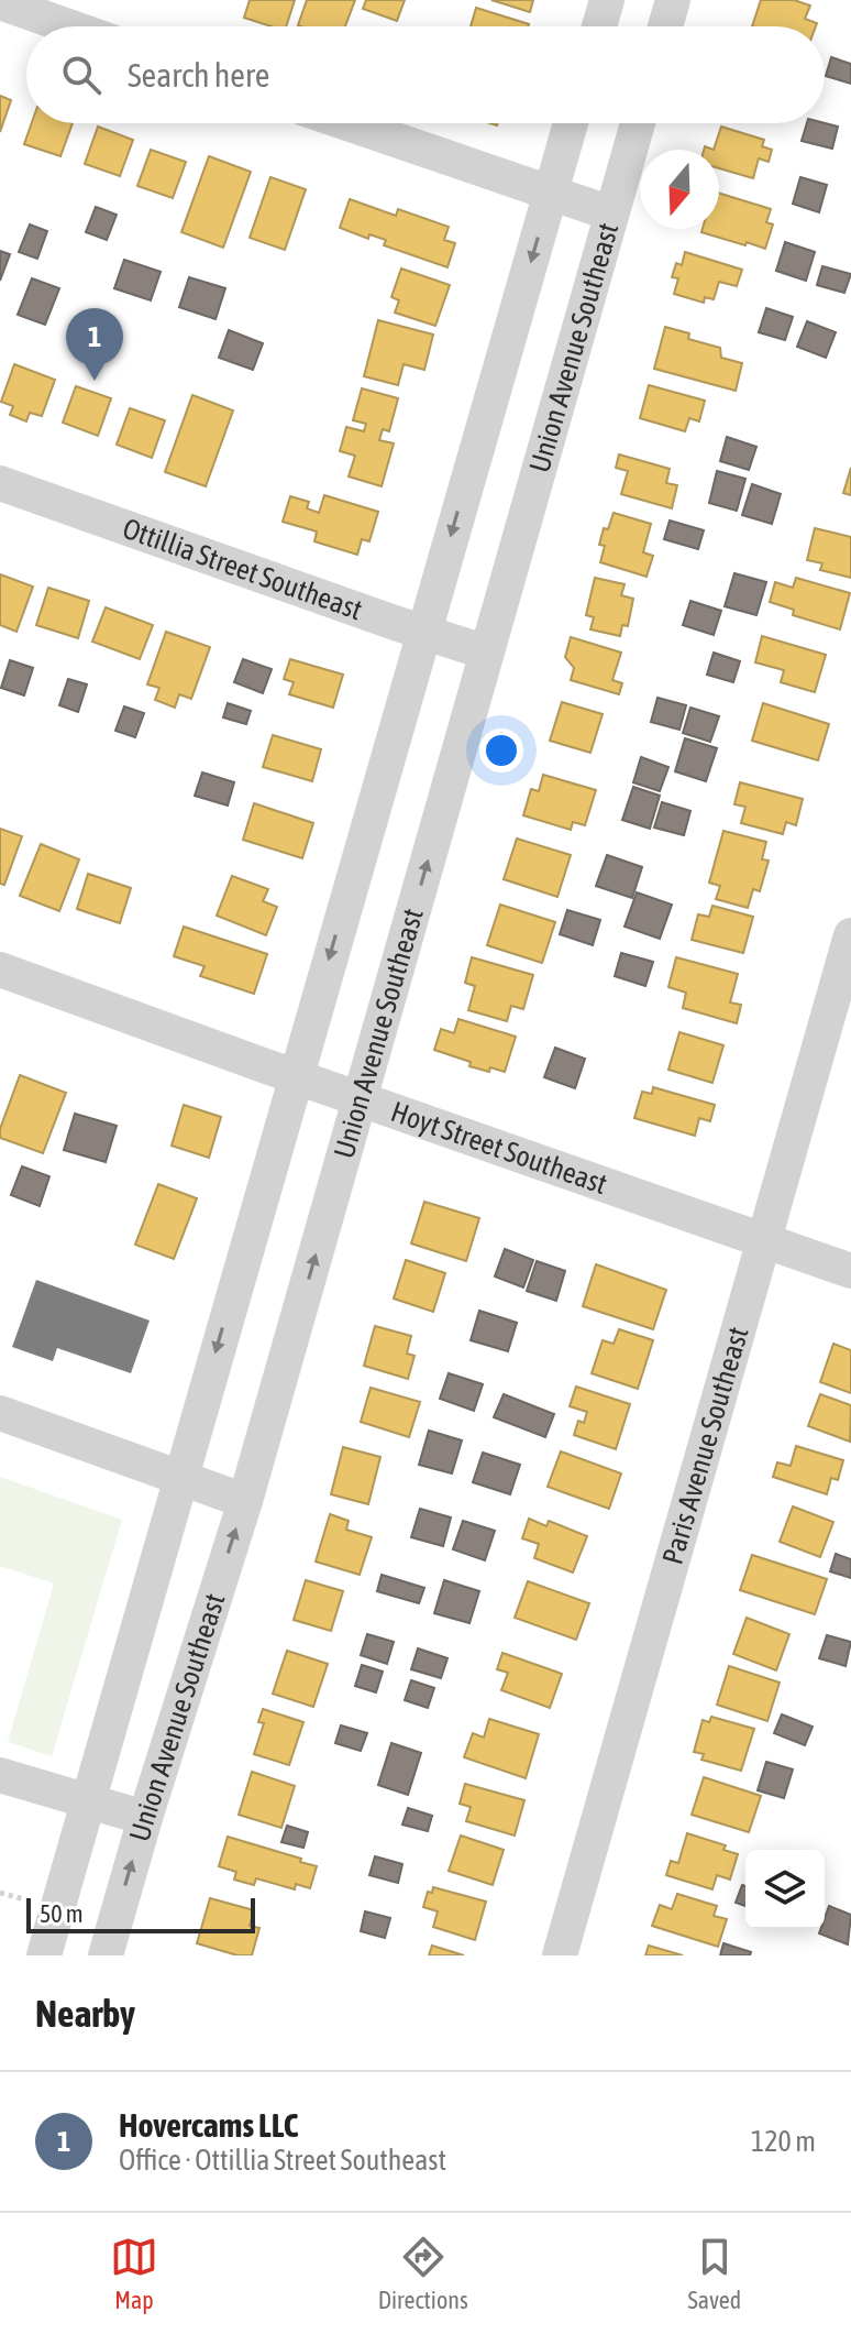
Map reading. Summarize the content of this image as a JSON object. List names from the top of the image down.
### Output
{
  "streets": {
    "street": [
      "Union Avenue Southeast",
      "Ottillia Street Southeast",
      "Hoyt Street Southeast",
      "Paris Avenue Southeast"
    ]
  },
  "crossings": [
    ["Union Avenue Southeast", "Ottillia Street Southeast"],
    ["Union Avenue Southeast", "Hoyt Street Southeast"],
    ["Hoyt Street Southeast", "Paris Avenue Southeast"]
  ],
  "scale_bar": "50 m",
  "north": "bottom",
  "page": {
    "search": "Search here",
    "pins": "1",
    "scale": "50 m",
    "heading": "Nearby",
    "list": [
      {
        "mark": "1",
        "name": "Hovercams LLC",
        "note": "Office · Ottillia Street Southeast",
        "value": "120 m"
      }
    ],
    "nav": ["Map", "Directions", "Saved"]
  }
}
